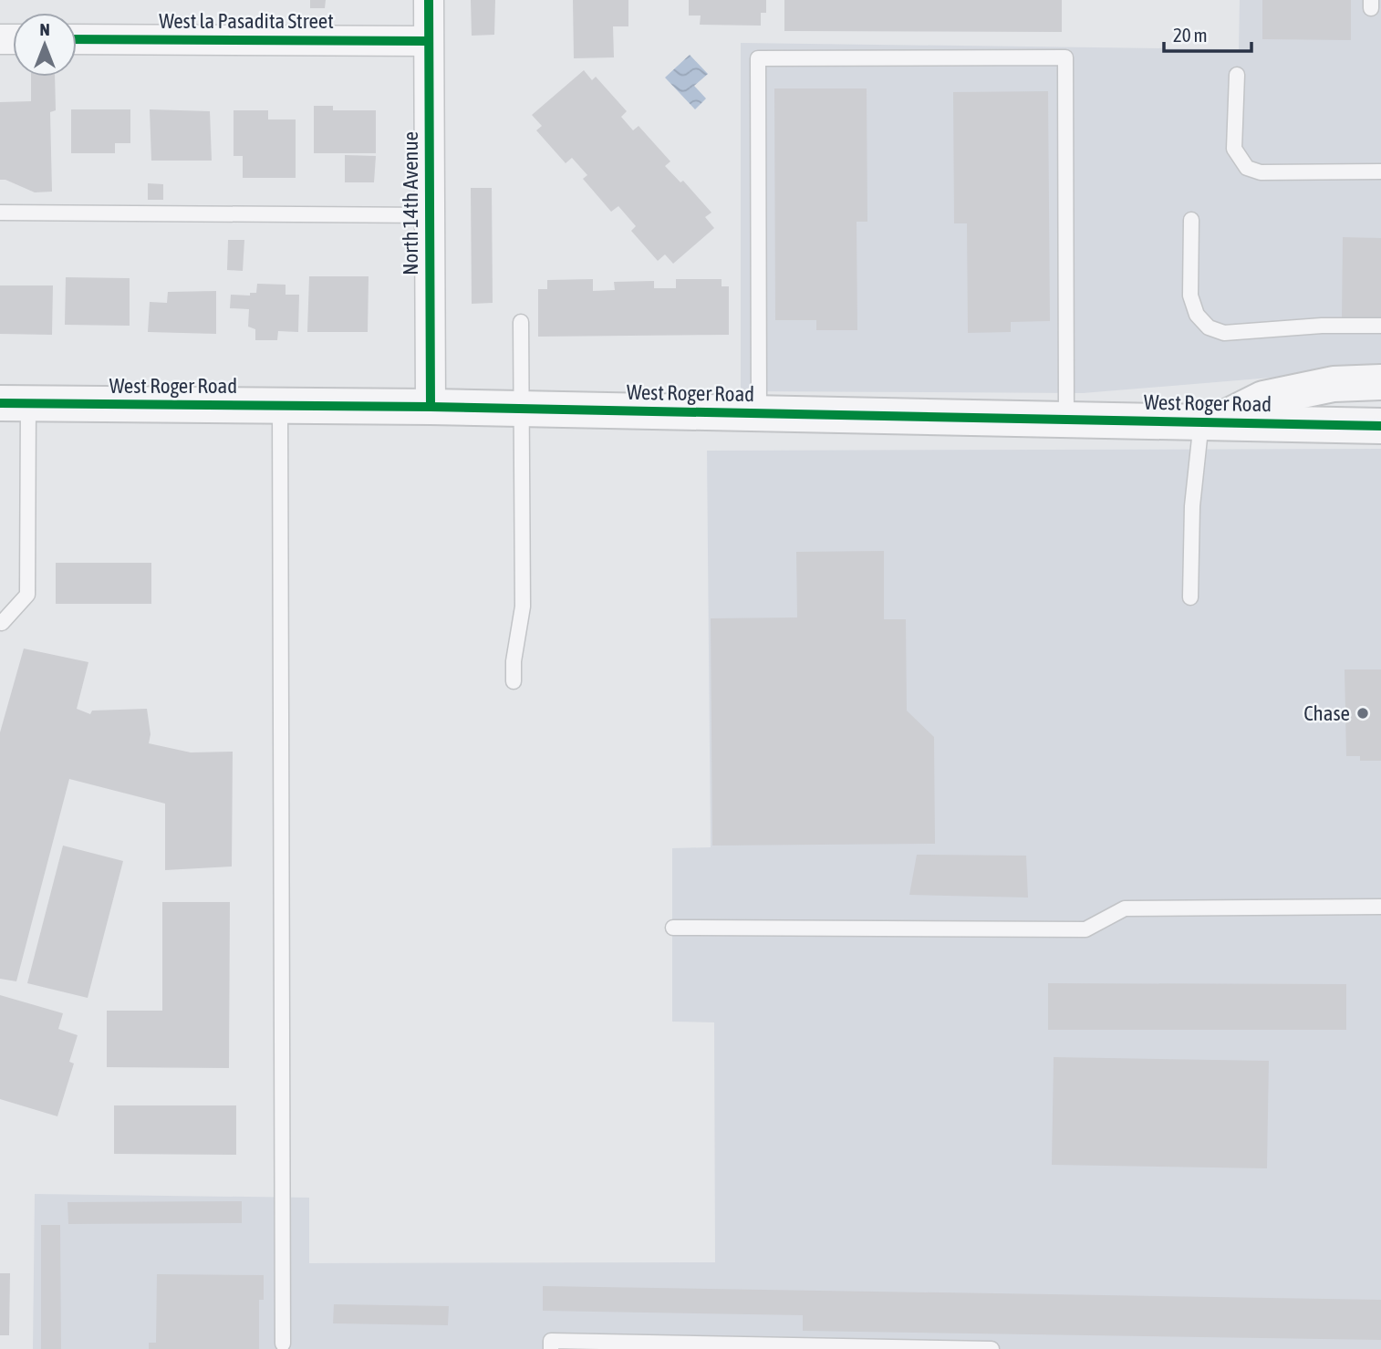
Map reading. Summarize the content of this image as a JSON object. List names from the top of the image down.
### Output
{
  "streets": {
    "street": ["West la Pasadita Street", "North 14th Avenue", "West Roger Road"]
  },
  "crossings": [
    ["West la Pasadita Street", "North 14th Avenue"],
    ["North 14th Avenue", "West Roger Road"]
  ],
  "places": ["Chase"],
  "scale_bar": "20 m",
  "north": "top"
}
